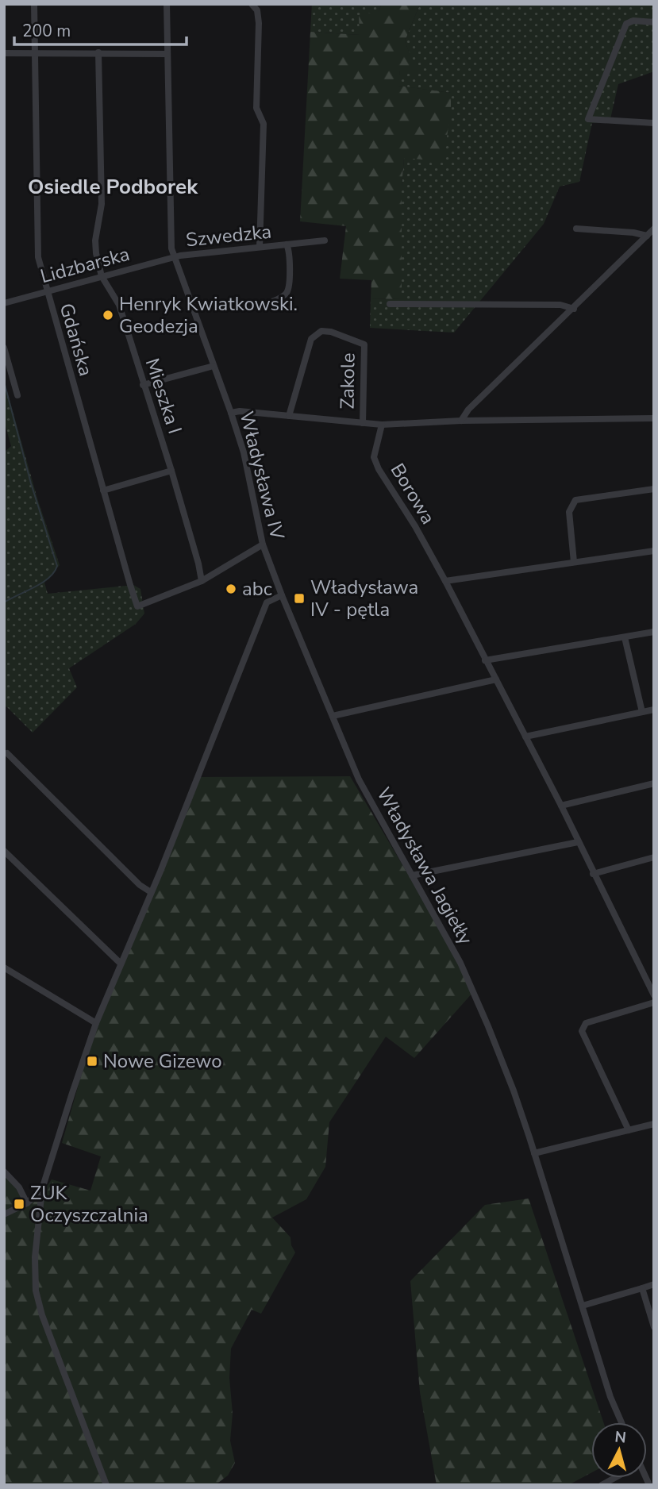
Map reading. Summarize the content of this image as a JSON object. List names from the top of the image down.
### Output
{
  "streets": {
    "street": [
      "Szwedzka",
      "Lidzbarska",
      "Gdańska",
      "Zakole",
      "Mieszka I",
      "Władysława IV",
      "Borowa",
      "Władysława Jagiełły"
    ]
  },
  "crossings": [
    ["Szwedzka", "Lidzbarska"],
    ["Szwedzka", "Władysława IV"],
    ["Lidzbarska", "Gdańska"],
    ["Lidzbarska", "Mieszka I"],
    ["Lidzbarska", "Władysława IV"],
    ["Gdańska", "Mieszka I"],
    ["Władysława IV", "Władysława Jagiełły"]
  ],
  "districts": ["Osiedle Podborek"],
  "places": {
    "other": ["Henryk Kwiatkowski. Geodezja", "abc"],
    "transit": ["Władysława IV - pętla", "Nowe Gizewo", "ZUK Oczyszczalnia"]
  },
  "scale_bar": "200 m",
  "north": "top"
}
